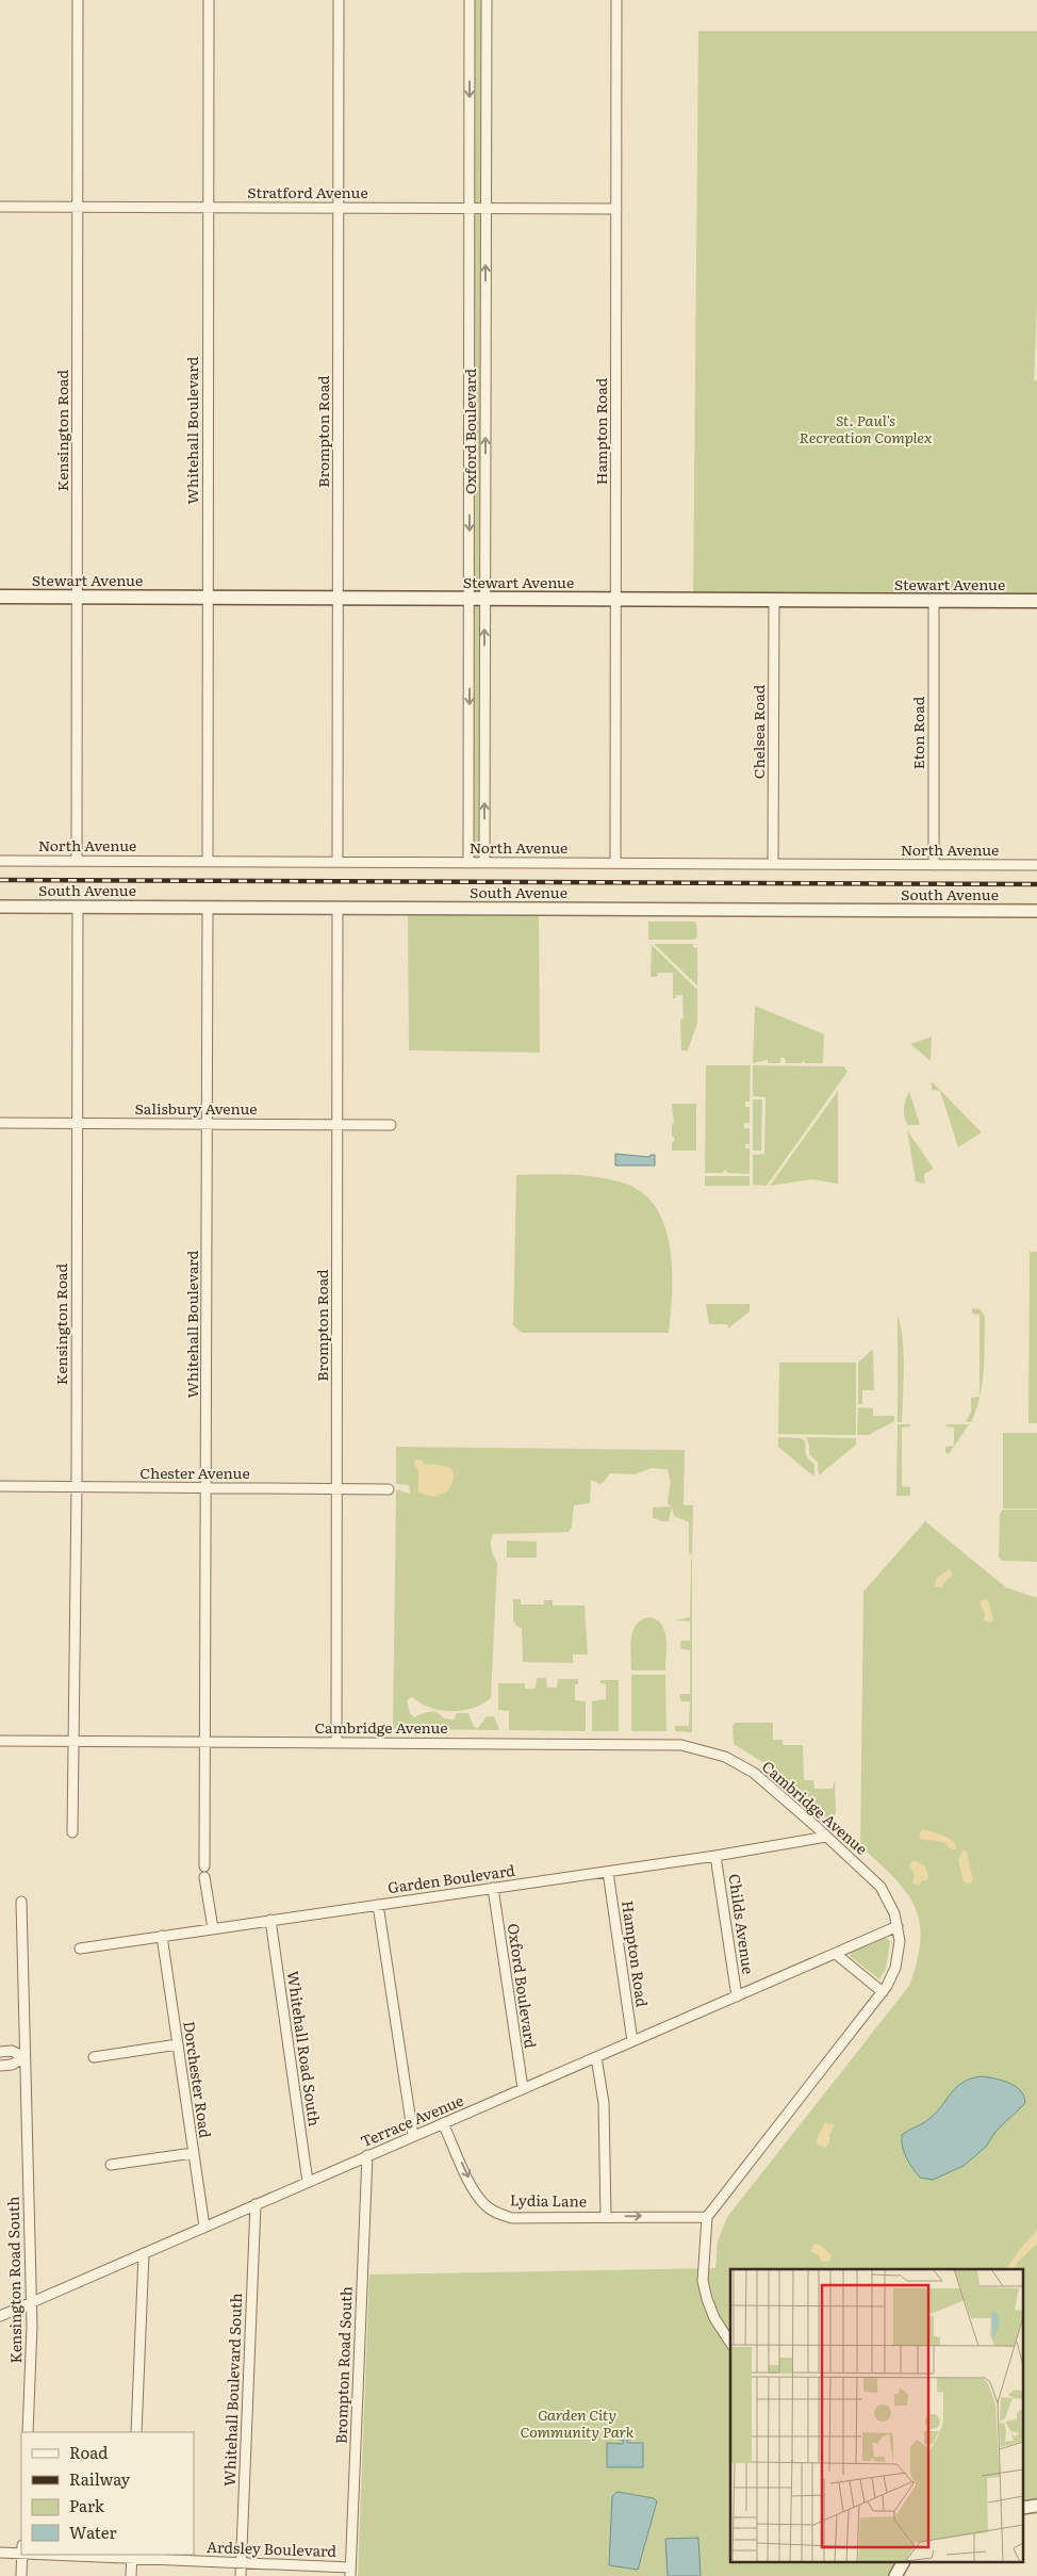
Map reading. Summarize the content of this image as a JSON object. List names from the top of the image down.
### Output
{
  "streets": {
    "main road": ["Stewart Avenue"],
    "street": [
      "Stratford Avenue",
      "Kensington Road",
      "Whitehall Boulevard",
      "Brompton Road",
      "Oxford Boulevard",
      "Hampton Road",
      "Chelsea Road",
      "Eton Road",
      "North Avenue",
      "South Avenue",
      "Salisbury Avenue",
      "Chester Avenue",
      "Cambridge Avenue",
      "Garden Boulevard",
      "Childs Avenue",
      "Whitehall Road South",
      "Dorchester Road",
      "Terrace Avenue",
      "Lydia Lane",
      "Kensington Road South",
      "Brompton Road South",
      "Whitehall Boulevard South",
      "Ardsley Boulevard"
    ]
  },
  "crossings": [
    ["Stratford Avenue", "Kensington Road"],
    ["Stratford Avenue", "Whitehall Boulevard"],
    ["Stratford Avenue", "Brompton Road"],
    ["Stratford Avenue", "Oxford Boulevard"],
    ["Stratford Avenue", "Hampton Road"],
    ["Kensington Road", "Stewart Avenue"],
    ["Kensington Road", "North Avenue"],
    ["Kensington Road", "South Avenue"],
    ["Kensington Road", "Salisbury Avenue"],
    ["Kensington Road", "Chester Avenue"],
    ["Kensington Road", "Cambridge Avenue"],
    ["Whitehall Boulevard", "Stewart Avenue"],
    ["Whitehall Boulevard", "North Avenue"],
    ["Whitehall Boulevard", "South Avenue"],
    ["Whitehall Boulevard", "Salisbury Avenue"],
    ["Whitehall Boulevard", "Chester Avenue"],
    ["Whitehall Boulevard", "Cambridge Avenue"],
    ["Brompton Road", "Stewart Avenue"],
    ["Brompton Road", "North Avenue"],
    ["Brompton Road", "South Avenue"],
    ["Brompton Road", "Salisbury Avenue"],
    ["Brompton Road", "Chester Avenue"],
    ["Brompton Road", "Cambridge Avenue"],
    ["Oxford Boulevard", "Stewart Avenue"],
    ["Oxford Boulevard", "North Avenue"],
    ["Oxford Boulevard", "Garden Boulevard"],
    ["Oxford Boulevard", "Terrace Avenue"],
    ["Hampton Road", "Stewart Avenue"],
    ["Hampton Road", "North Avenue"],
    ["Hampton Road", "Garden Boulevard"],
    ["Hampton Road", "Terrace Avenue"],
    ["Stewart Avenue", "Chelsea Road"],
    ["Stewart Avenue", "Eton Road"],
    ["Chelsea Road", "North Avenue"],
    ["Eton Road", "North Avenue"],
    ["Cambridge Avenue", "Garden Boulevard"],
    ["Cambridge Avenue", "Terrace Avenue"],
    ["Cambridge Avenue", "Lydia Lane"],
    ["Garden Boulevard", "Childs Avenue"],
    ["Garden Boulevard", "Whitehall Road South"],
    ["Garden Boulevard", "Dorchester Road"],
    ["Childs Avenue", "Terrace Avenue"],
    ["Whitehall Road South", "Terrace Avenue"],
    ["Dorchester Road", "Terrace Avenue"],
    ["Terrace Avenue", "Lydia Lane"],
    ["Terrace Avenue", "Kensington Road South"],
    ["Terrace Avenue", "Brompton Road South"],
    ["Terrace Avenue", "Whitehall Boulevard South"],
    ["Brompton Road South", "Ardsley Boulevard"],
    ["Whitehall Boulevard South", "Ardsley Boulevard"]
  ],
  "one_way": ["Lydia Lane"],
  "parks": ["St. Paul's Recreation Complex", "Garden City Community Park"],
  "legend": [
    "Road",
    "Railway",
    "Park",
    "Water"
  ]
}
